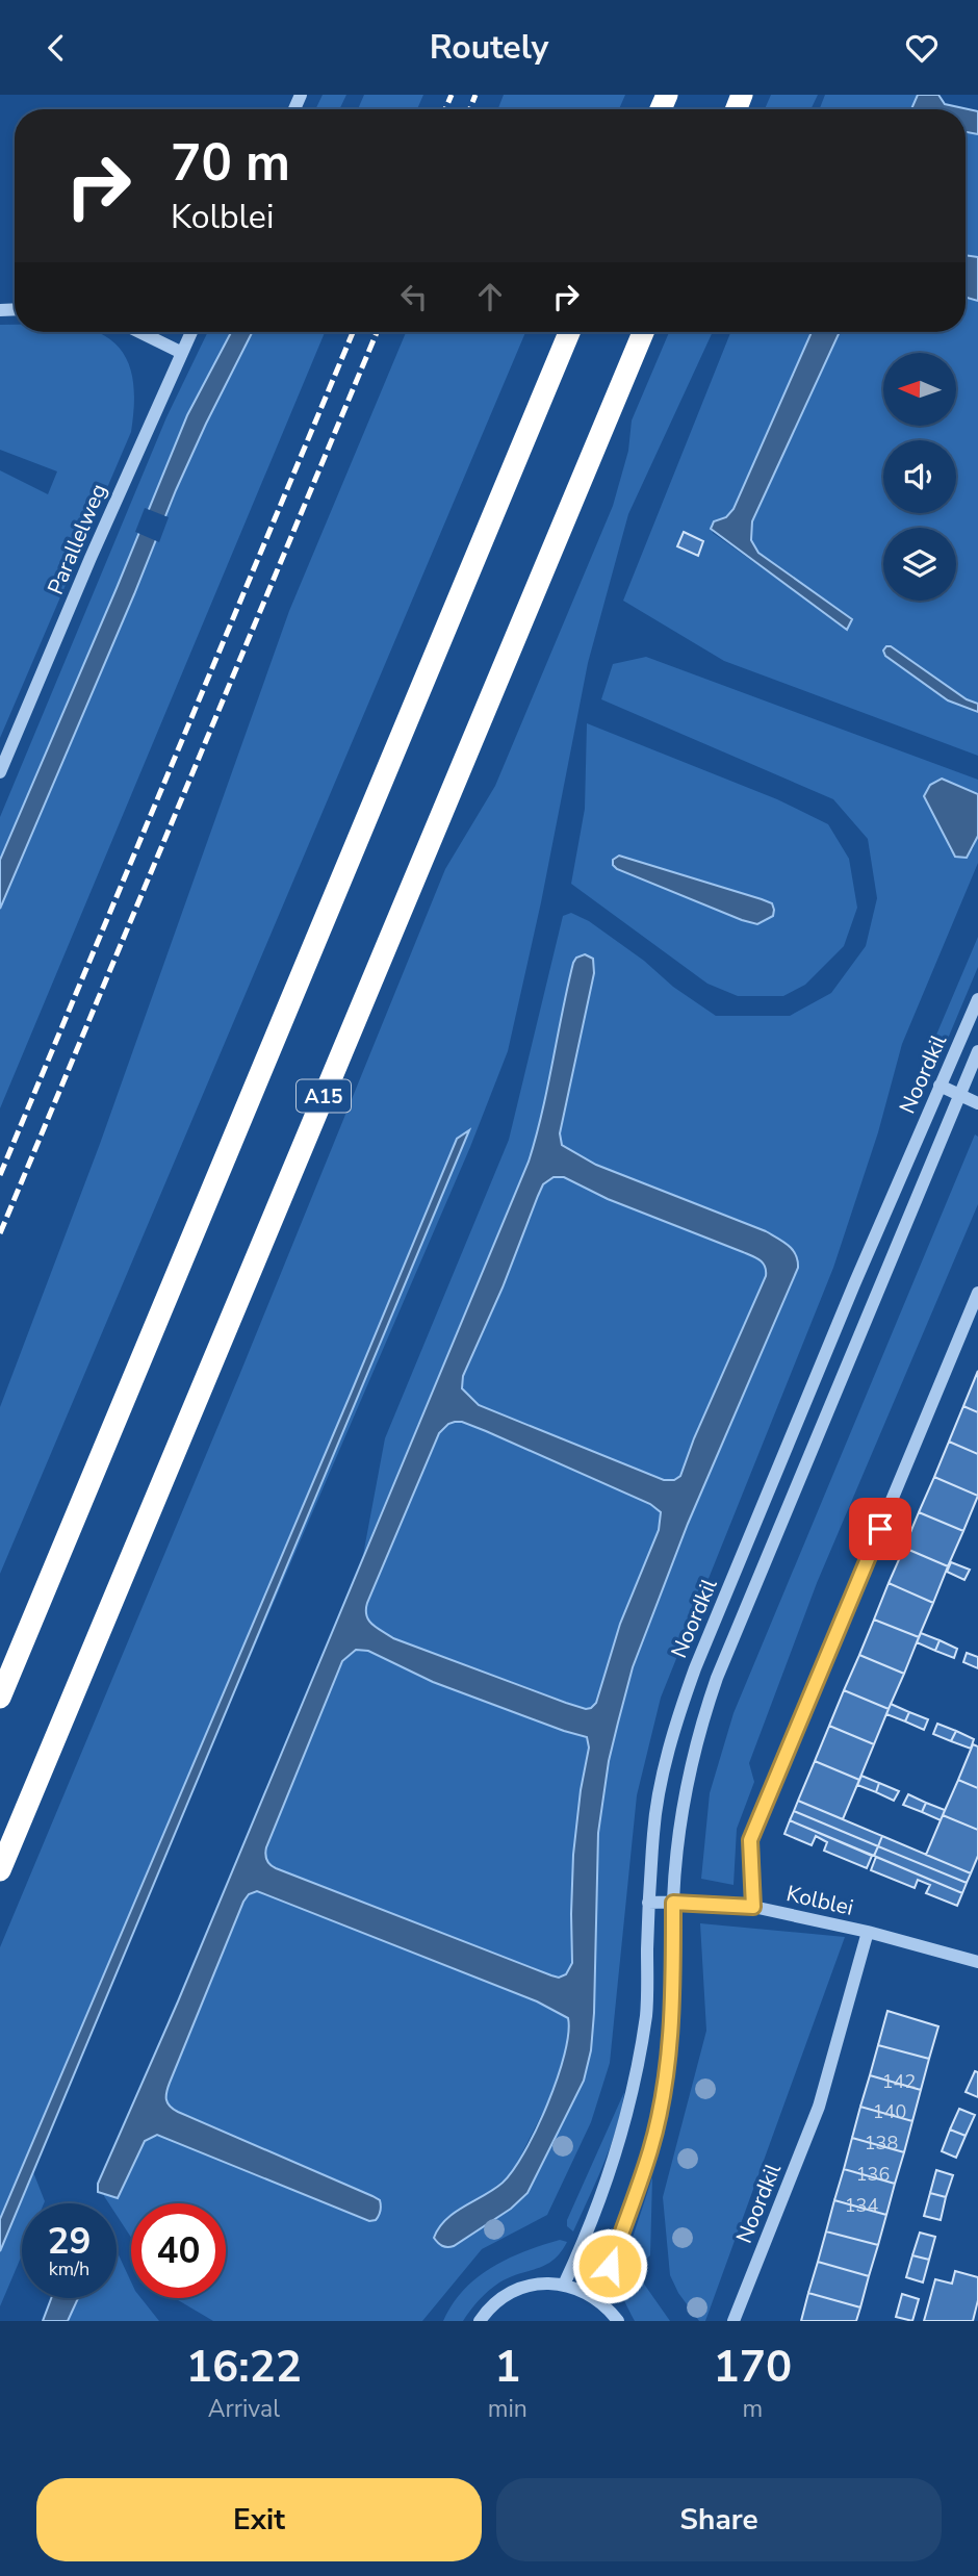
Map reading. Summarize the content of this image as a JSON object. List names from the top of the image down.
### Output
{
  "streets": {
    "highway": ["A15"],
    "street": ["Parallelweg", "Noordkil", "Kolblei"]
  },
  "crossings": [
    ["Noordkil", "Kolblei"]
  ],
  "house_numbers": [
    "142",
    "140",
    "138",
    "136",
    "134"
  ],
  "north": "left",
  "page": {
    "header": "Routely",
    "turn": ["70 m", "Kolblei"],
    "speed": "29 km/h",
    "limit": "40",
    "eta": [
      "16:22",
      "Arrival",
      "1",
      "min",
      "170",
      "m"
    ],
    "buttons": ["Exit", "Share"]
  }
}
